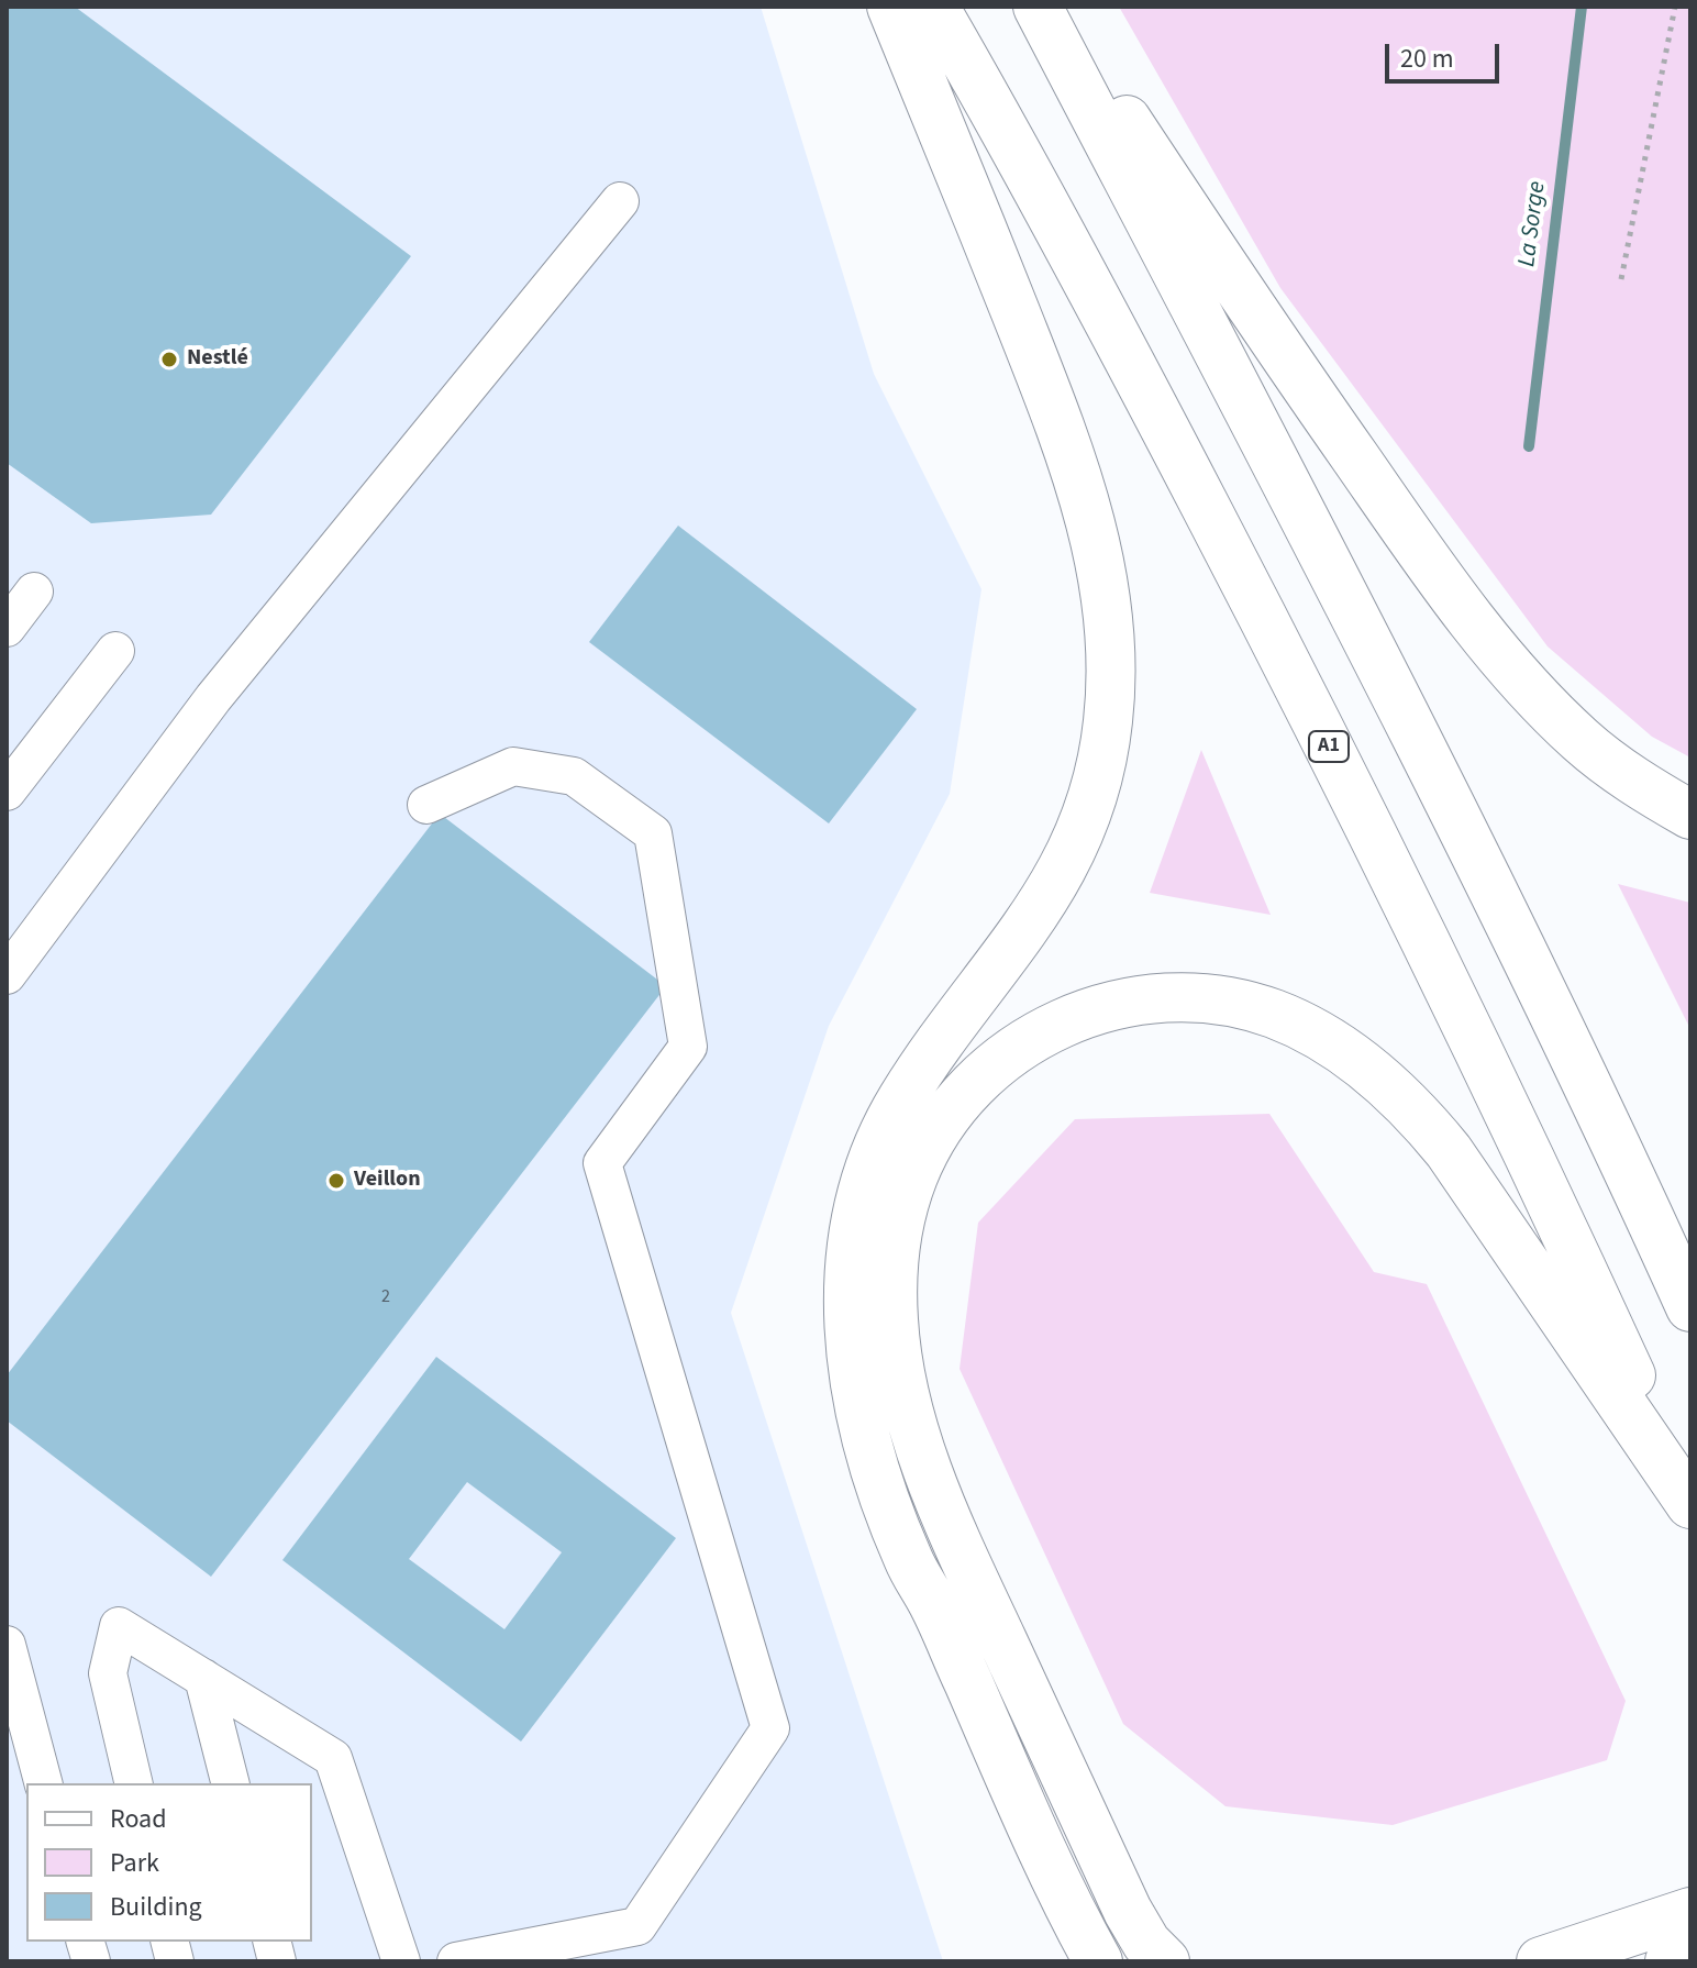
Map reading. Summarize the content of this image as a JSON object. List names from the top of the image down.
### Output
{
  "streets": {
    "main road": ["A1"]
  },
  "water": ["La Sorge"],
  "places": ["Nestlé", "Veillon"],
  "house_numbers": ["2"],
  "legend": ["Road", "Park", "Building"],
  "scale_bar": "20 m"
}
